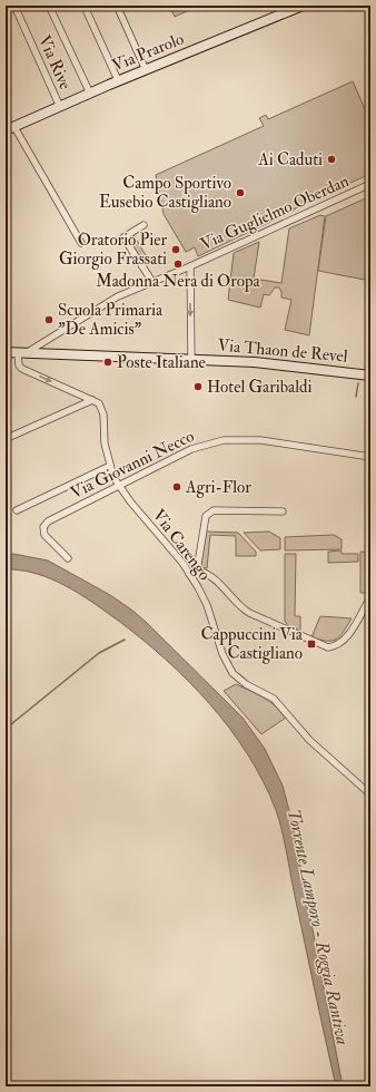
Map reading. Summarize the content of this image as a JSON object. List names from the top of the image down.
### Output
{
  "streets": {
    "main road": ["Via Prarolo", "Via Thaon de Revel"],
    "street": [
      "Via Rive",
      "Via Guglielmo Oberdan",
      "Via Giovanni Necco",
      "Via Carengo"
    ]
  },
  "crossings": [
    ["Via Prarolo", "Via Rive"],
    ["Via Guglielmo Oberdan", "Via Thaon de Revel"],
    ["Via Giovanni Necco", "Via Carengo"]
  ],
  "water": ["Torrente Lamporo - Roggia Rantiva"],
  "places": {
    "other": [
      "Ai Caduti",
      "Campo Sportivo Eusebio Castigliano",
      "Oratorio Pier Giorgio Frassati",
      "Madonna Nera di Oropa",
      "Scuola Primaria \"De Amicis\"",
      "Poste Italiane",
      "Hotel Garibaldi",
      "Agri-Flor"
    ],
    "transit": ["Cappuccini Via Castigliano"]
  }
}
